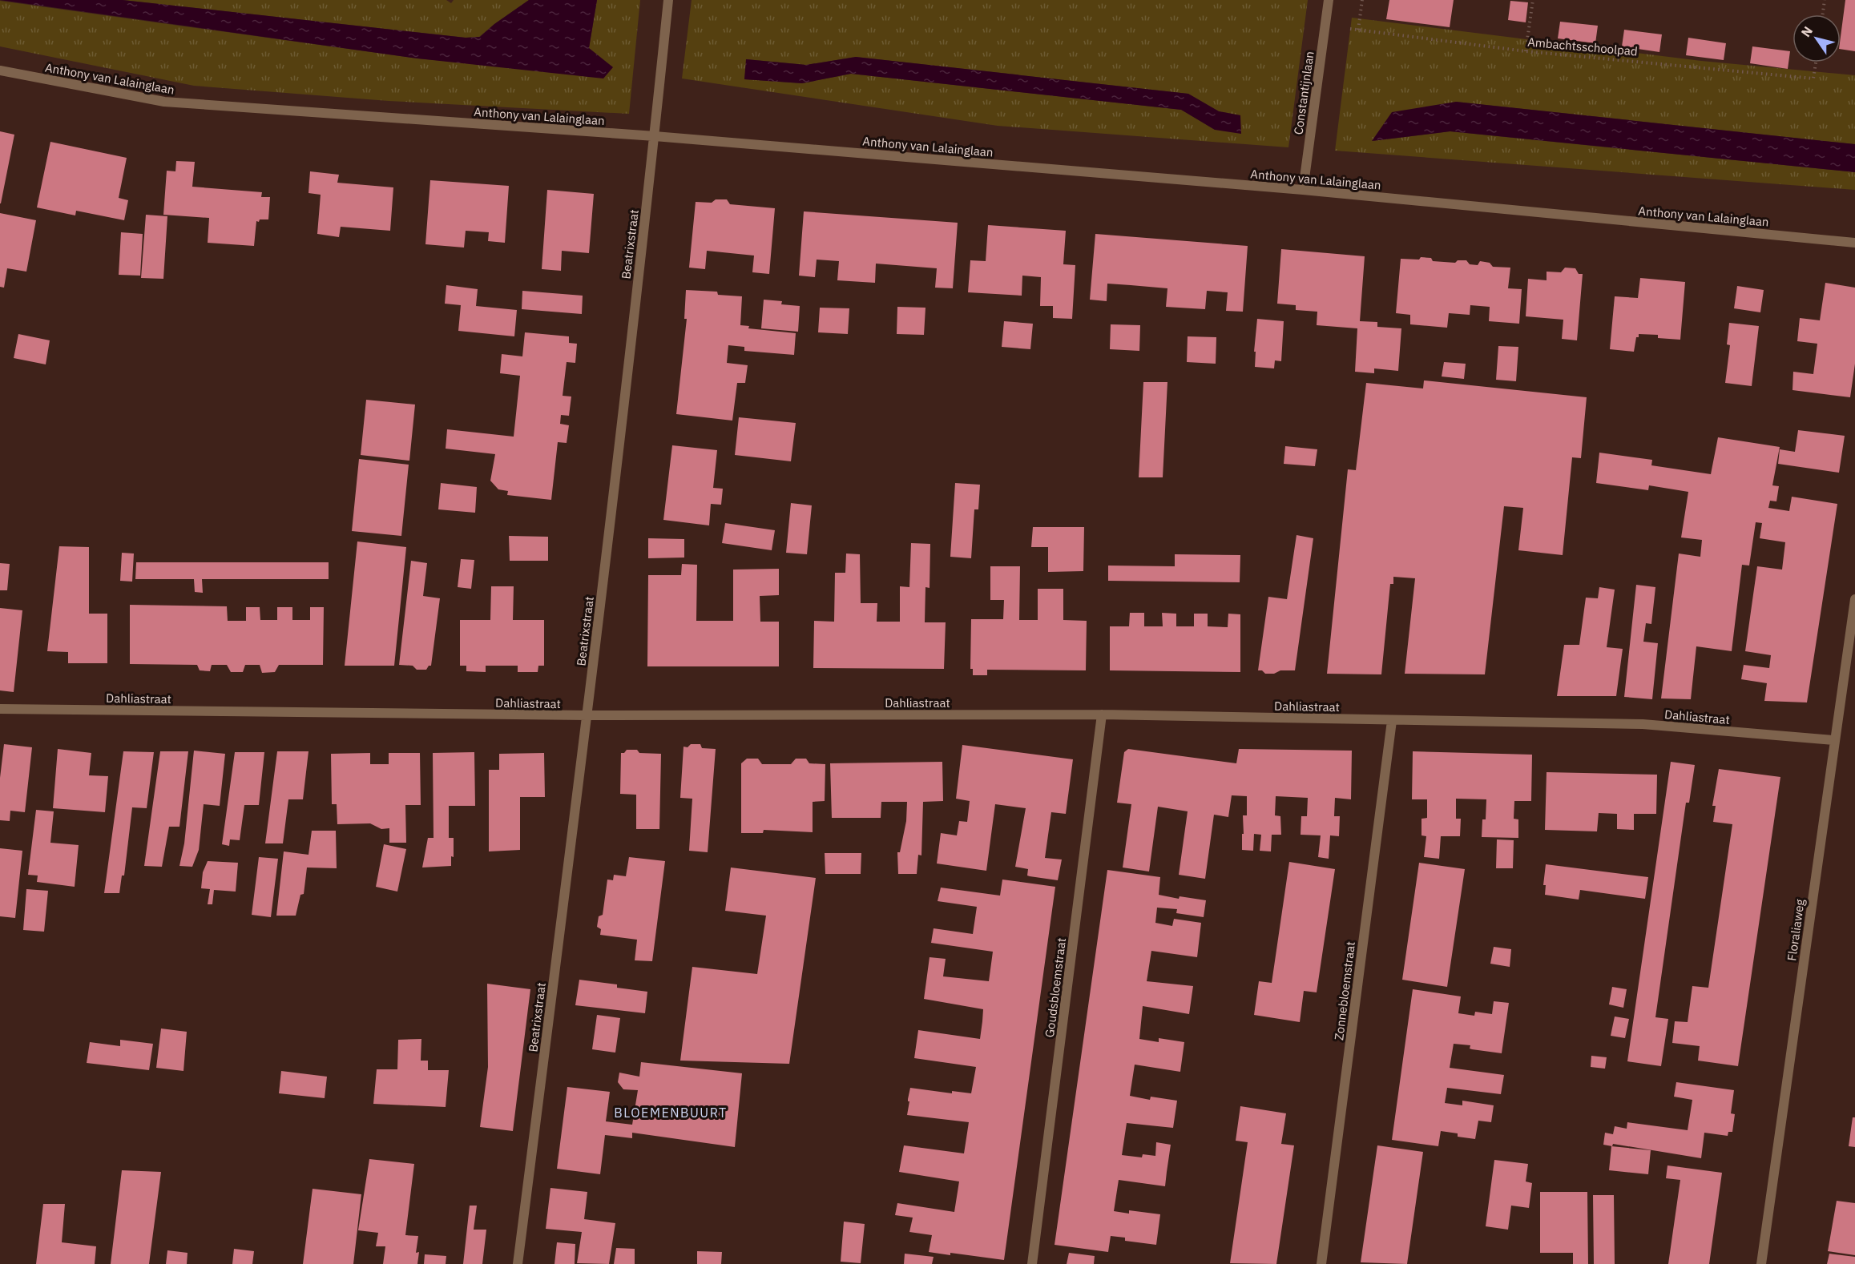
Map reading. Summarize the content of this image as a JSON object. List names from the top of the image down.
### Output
{
  "streets": {
    "street": [
      "Anthony van Lalainglaan",
      "Constantijnlaan",
      "Beatrixstraat",
      "Dahliastraat",
      "Floraliaweg",
      "Goudsbloemstraat",
      "Zonnebloemstraat"
    ],
    "path": ["Ambachtsschoolpad"]
  },
  "crossings": [
    ["Ambachtsschoolpad", "Constantijnlaan"],
    ["Anthony van Lalainglaan", "Constantijnlaan"],
    ["Anthony van Lalainglaan", "Beatrixstraat"],
    ["Beatrixstraat", "Dahliastraat"],
    ["Dahliastraat", "Floraliaweg"],
    ["Dahliastraat", "Goudsbloemstraat"],
    ["Dahliastraat", "Zonnebloemstraat"]
  ],
  "districts": ["BLOEMENBUURT"],
  "north": "top left"
}
